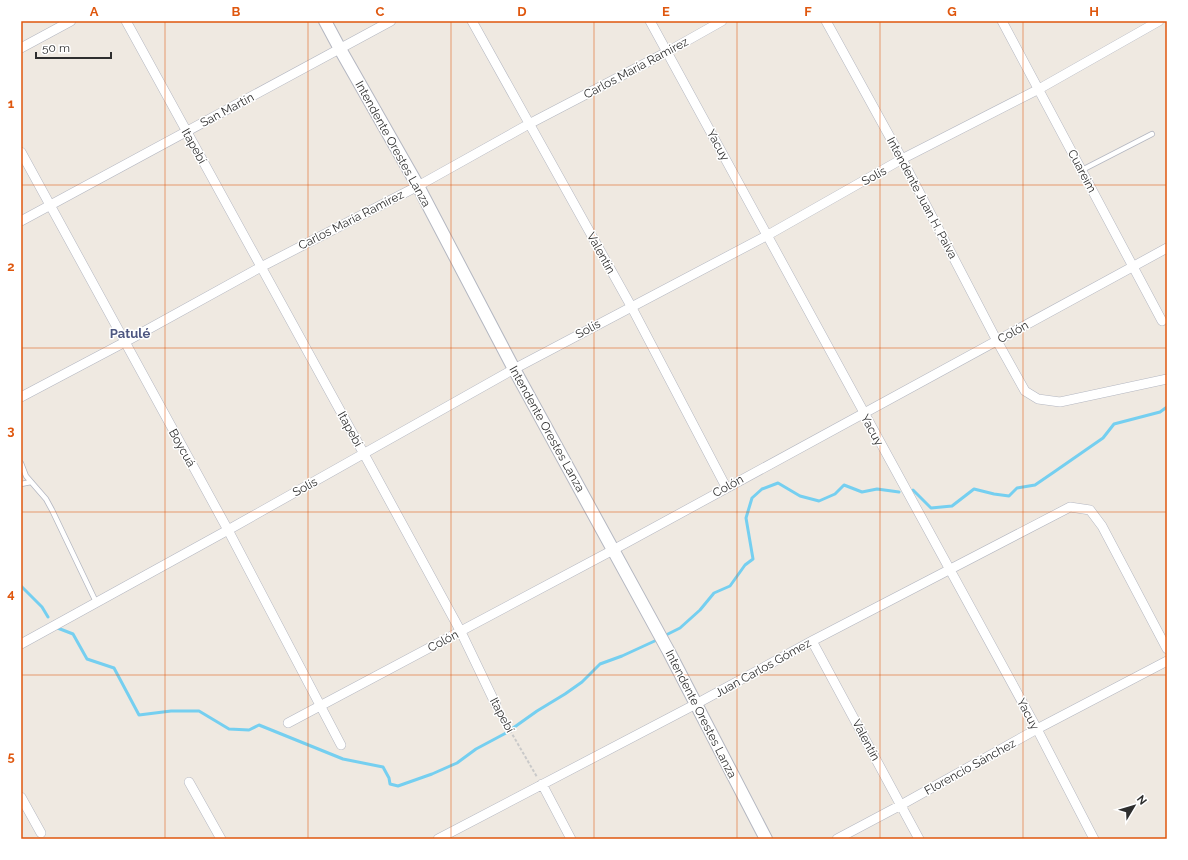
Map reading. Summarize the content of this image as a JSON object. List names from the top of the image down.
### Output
{
  "streets": {
    "street": [
      "Carlos María Ramírez",
      "San Martín",
      "Intendente Orestes Lanza",
      "Yacuy",
      "Itapebí",
      "Cuareim",
      "Solís",
      "Intendente Juan H. Paiva",
      "Valentín",
      "Colón",
      "Boycuá",
      "Juan Carlos Gómez",
      "Florencio Sánchez"
    ]
  },
  "crossings": [
    ["Carlos María Ramírez", "Intendente Orestes Lanza"],
    ["Carlos María Ramírez", "Yacuy"],
    ["Carlos María Ramírez", "Itapebí"],
    ["Carlos María Ramírez", "Valentín"],
    ["Carlos María Ramírez", "Boycuá"],
    ["San Martín", "Intendente Orestes Lanza"],
    ["San Martín", "Itapebí"],
    ["San Martín", "Boycuá"],
    ["Intendente Orestes Lanza", "Solís"],
    ["Intendente Orestes Lanza", "Colón"],
    ["Intendente Orestes Lanza", "Juan Carlos Gómez"],
    ["Yacuy", "Solís"],
    ["Yacuy", "Colón"],
    ["Yacuy", "Juan Carlos Gómez"],
    ["Yacuy", "Florencio Sánchez"],
    ["Itapebí", "Solís"],
    ["Itapebí", "Colón"],
    ["Itapebí", "Juan Carlos Gómez"],
    ["Cuareim", "Solís"],
    ["Cuareim", "Colón"],
    ["Solís", "Intendente Juan H. Paiva"],
    ["Solís", "Valentín"],
    ["Solís", "Boycuá"],
    ["Intendente Juan H. Paiva", "Colón"],
    ["Valentín", "Colón"],
    ["Valentín", "Juan Carlos Gómez"],
    ["Valentín", "Florencio Sánchez"],
    ["Colón", "Boycuá"]
  ],
  "districts": ["Patulé"],
  "scale_bar": "50 m",
  "north": "top right",
  "grid": {
    "columns": [
      "A",
      "B",
      "C",
      "D",
      "E",
      "F",
      "G",
      "H"
    ],
    "rows": [
      "1",
      "2",
      "3",
      "4",
      "5"
    ]
  }
}
